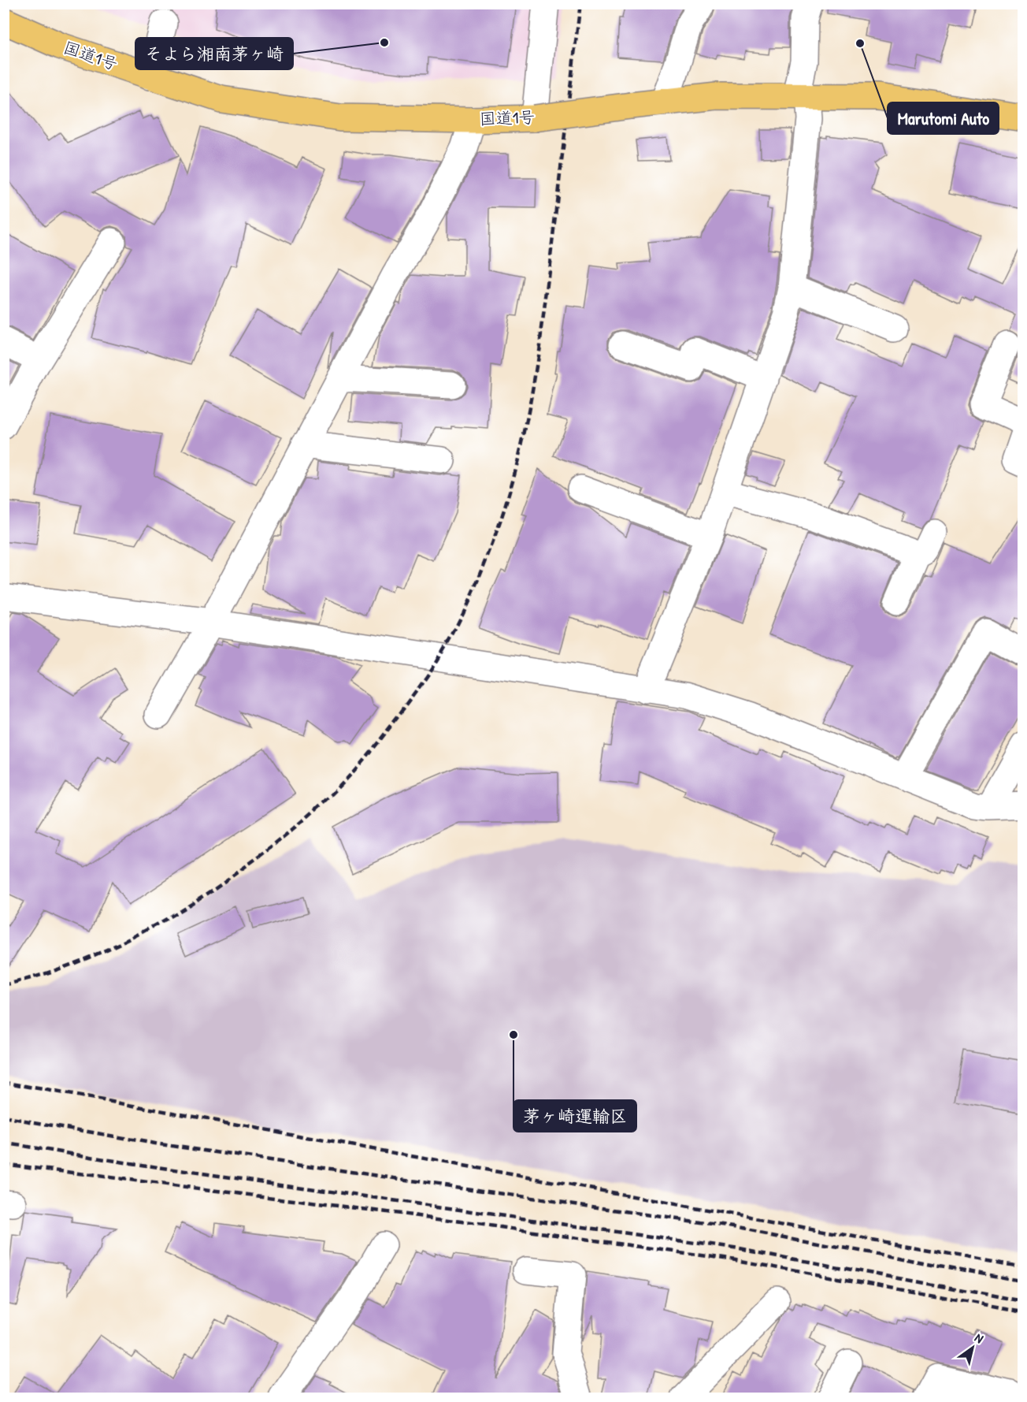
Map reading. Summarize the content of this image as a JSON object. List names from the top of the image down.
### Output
{
  "streets": {
    "highway": ["国道1号"]
  },
  "places": ["そよら湘南茅ヶ崎", "Marutomi Auto", "茅ヶ崎運輸区"],
  "north": "top right"
}
